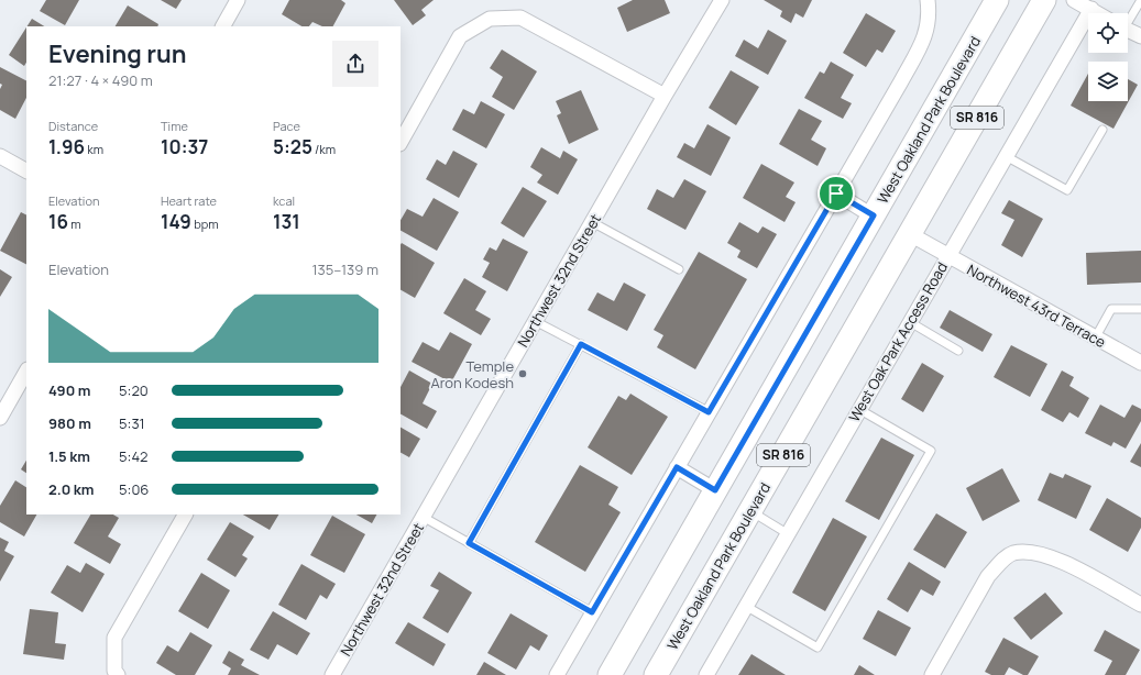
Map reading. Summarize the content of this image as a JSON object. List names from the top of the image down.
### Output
{
  "streets": {
    "main road": ["SR 816", "West Oakland Park Boulevard"],
    "street": ["Northwest 32nd Street", "Northwest 43rd Terrace", "West Oak Park Access Road"]
  },
  "crossings": [
    ["West Oakland Park Boulevard", "Northwest 43rd Terrace"],
    ["Northwest 43rd Terrace", "West Oak Park Access Road"]
  ],
  "places": ["Temple Aron Kodesh"],
  "page": {
    "heading": ["Evening run", "21:27 · 4 × 490 m"],
    "stats": [
      ["Distance", "1.96 km"],
      ["Time", "10:37"],
      ["Pace", "5:25 /km"],
      ["Elevation", "16 m"],
      ["Heart rate", "149 bpm"],
      ["kcal", "131"]
    ],
    "chart": ["Elevation", "135–139 m"],
    "list": [
      {
        "name": "490 m",
        "note": "5:20"
      },
      {
        "name": "980 m",
        "note": "5:31"
      },
      {
        "name": "1.5 km",
        "note": "5:42"
      },
      {
        "name": "2.0 km",
        "note": "5:06"
      }
    ]
  }
}
